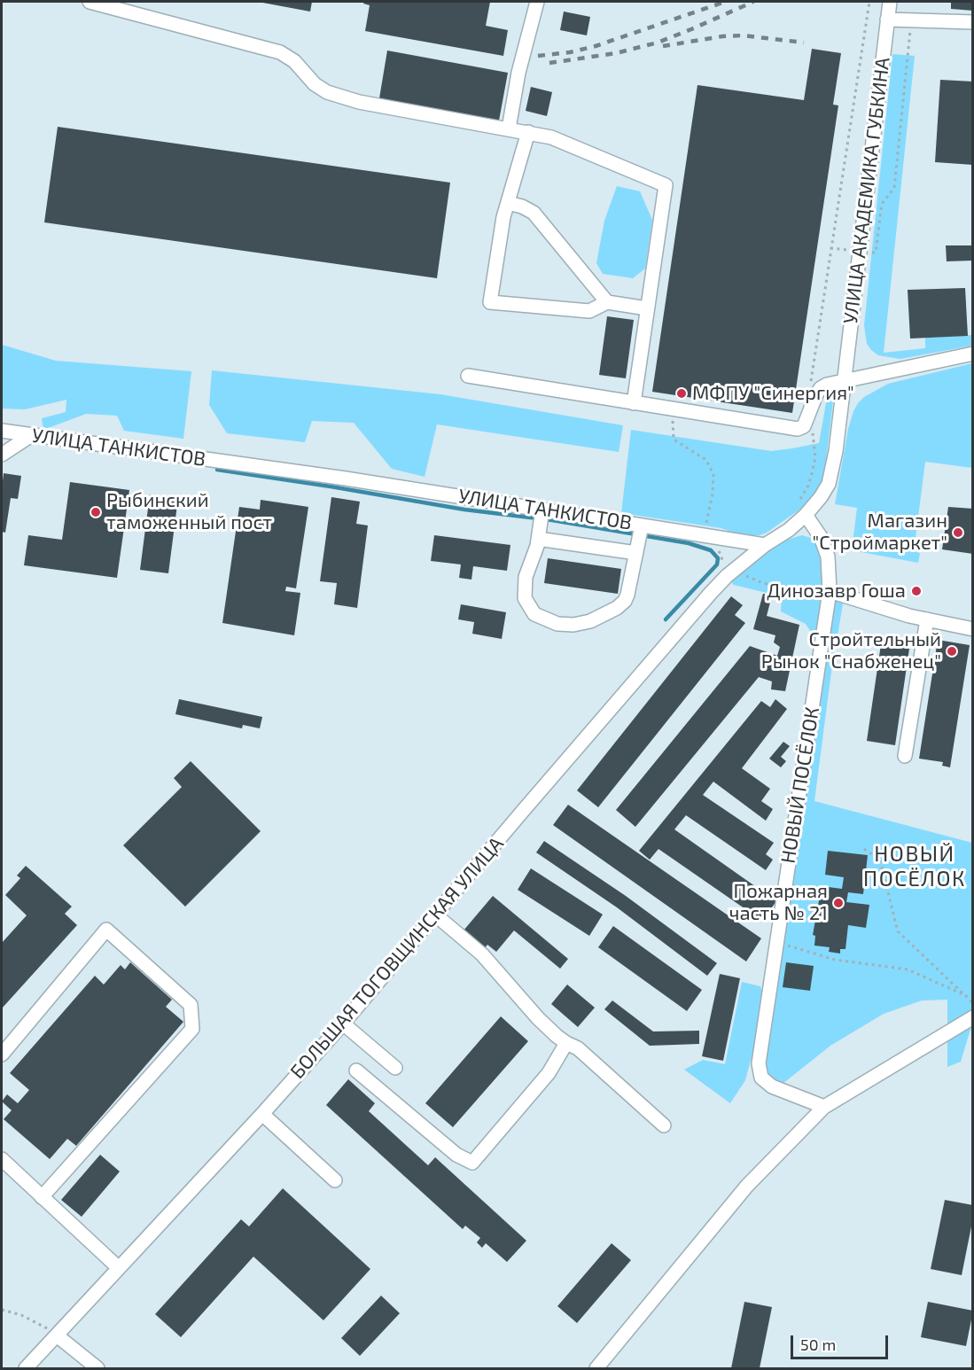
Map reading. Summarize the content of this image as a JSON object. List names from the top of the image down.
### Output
{
  "streets": {
    "street": [
      "УЛИЦА АКАДЕМИКА ГУБКИНА",
      "УЛИЦА ТАНКИСТОВ",
      "НОВЫЙ ПОСЁЛОК",
      "БОЛЬШАЯ ТОГОВЩИНСКАЯ УЛИЦА"
    ]
  },
  "crossings": [
    ["УЛИЦА ТАНКИСТОВ", "БОЛЬШАЯ ТОГОВЩИНСКАЯ УЛИЦА"]
  ],
  "districts": ["НОВЫЙ ПОСЁЛОК"],
  "places": [
    "МФПУ \"Синергия\"",
    "Рыбинский таможенный пост",
    "Магазин \"Строймаркет\"",
    "Динозавр Гоша",
    "Стройтельный Рынок \"Снабженец\"",
    "Пожарная часть № 21"
  ],
  "scale_bar": "50 m"
}
